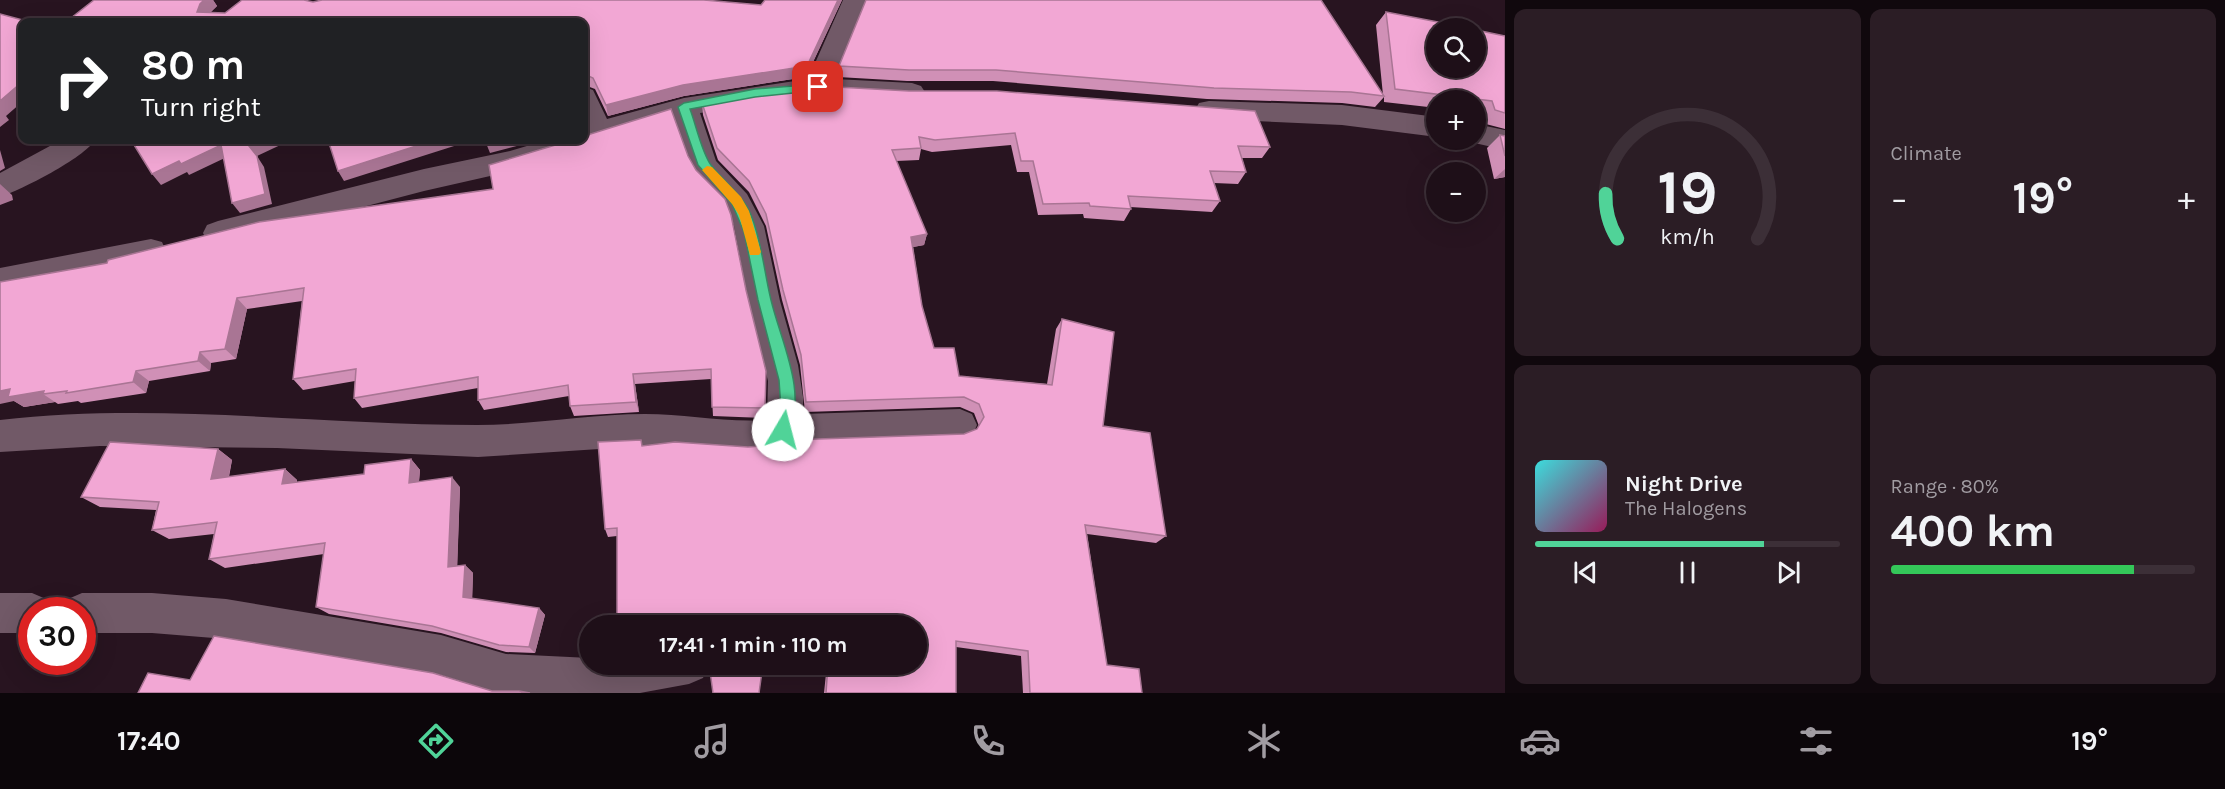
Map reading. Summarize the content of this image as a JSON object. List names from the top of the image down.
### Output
{
  "page": {
    "tile": [
      "Climate",
      ["Range · 80%", "400 km"]
    ],
    "map_buttons": ["+", "−"],
    "turn": ["80 m", "Turn right"],
    "heat": ["−", "19°", "+"],
    "song": ["Night Drive", "The Halogens"],
    "limit": "30",
    "trip": "17:41 · 1 min · 110 m",
    "tabs": ["17:40", "19°"],
    "gauge": ["19", "km/h"]
  }
}
